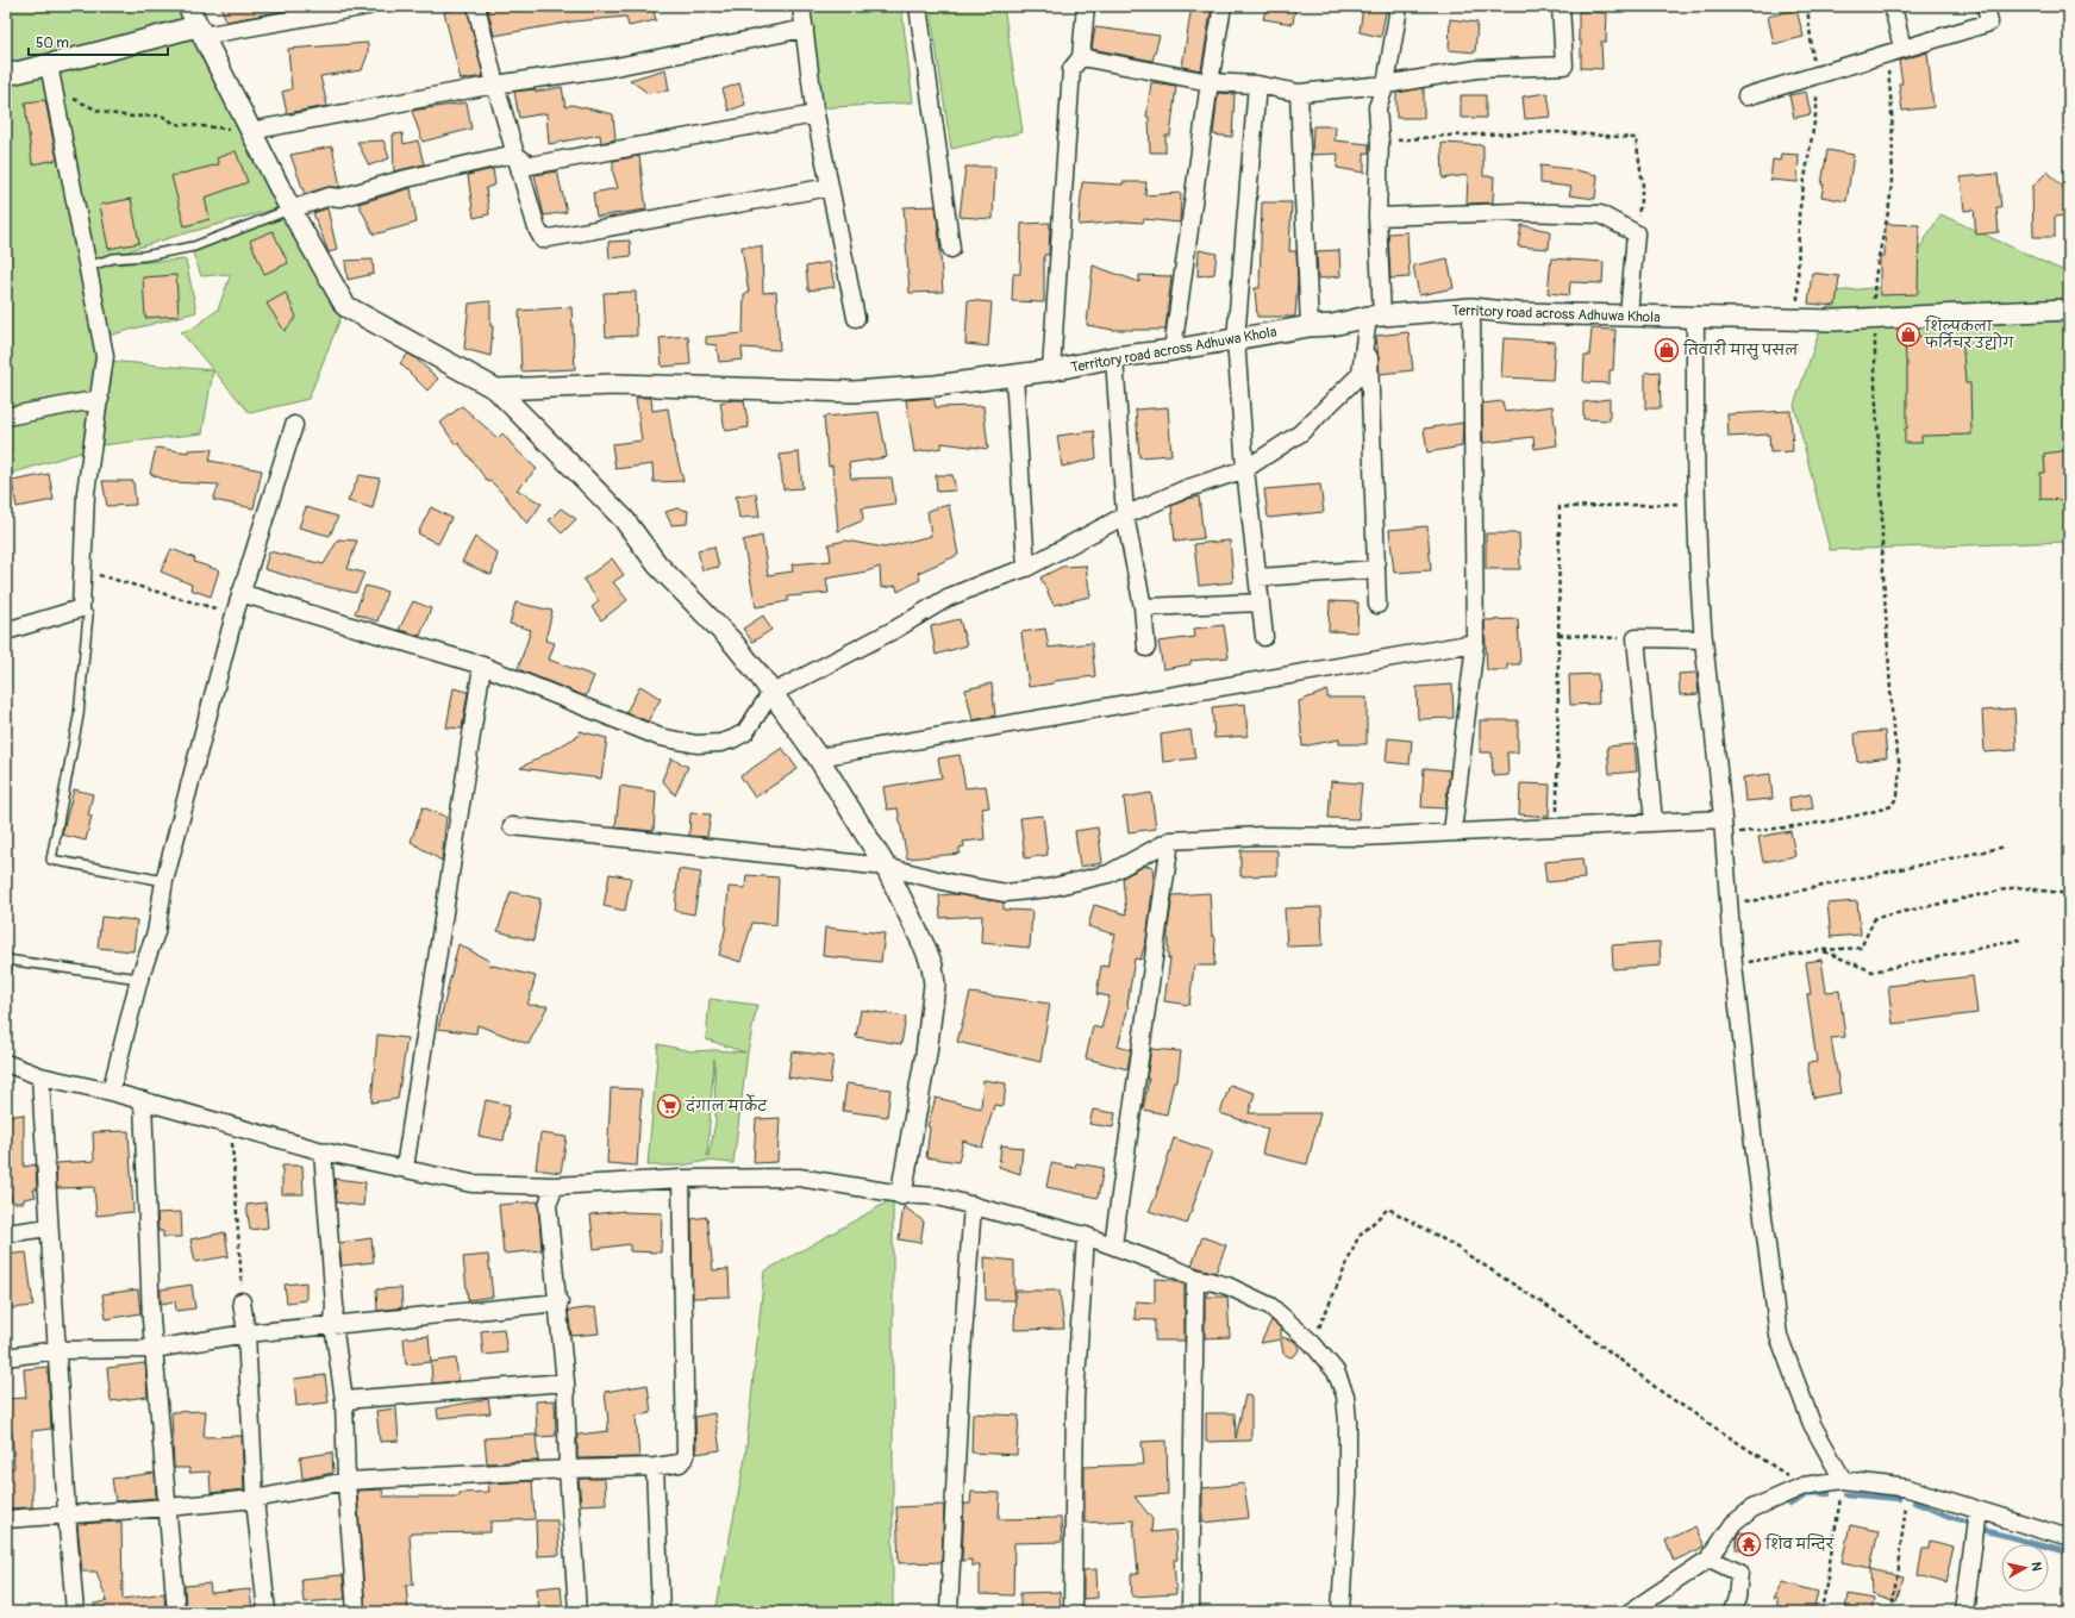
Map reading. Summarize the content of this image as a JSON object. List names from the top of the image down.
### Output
{
  "streets": {
    "street": ["Territory road across Adhuwa Khola"]
  },
  "places": {
    "shop": ["शिल्पकला फर्निचर उद्योग", "तिवारी मासु पसल"],
    "supermarket": ["दंगाल मार्केट"],
    "temple": ["शिव मन्दिर"]
  },
  "scale_bar": "50 m",
  "north": "right"
}
